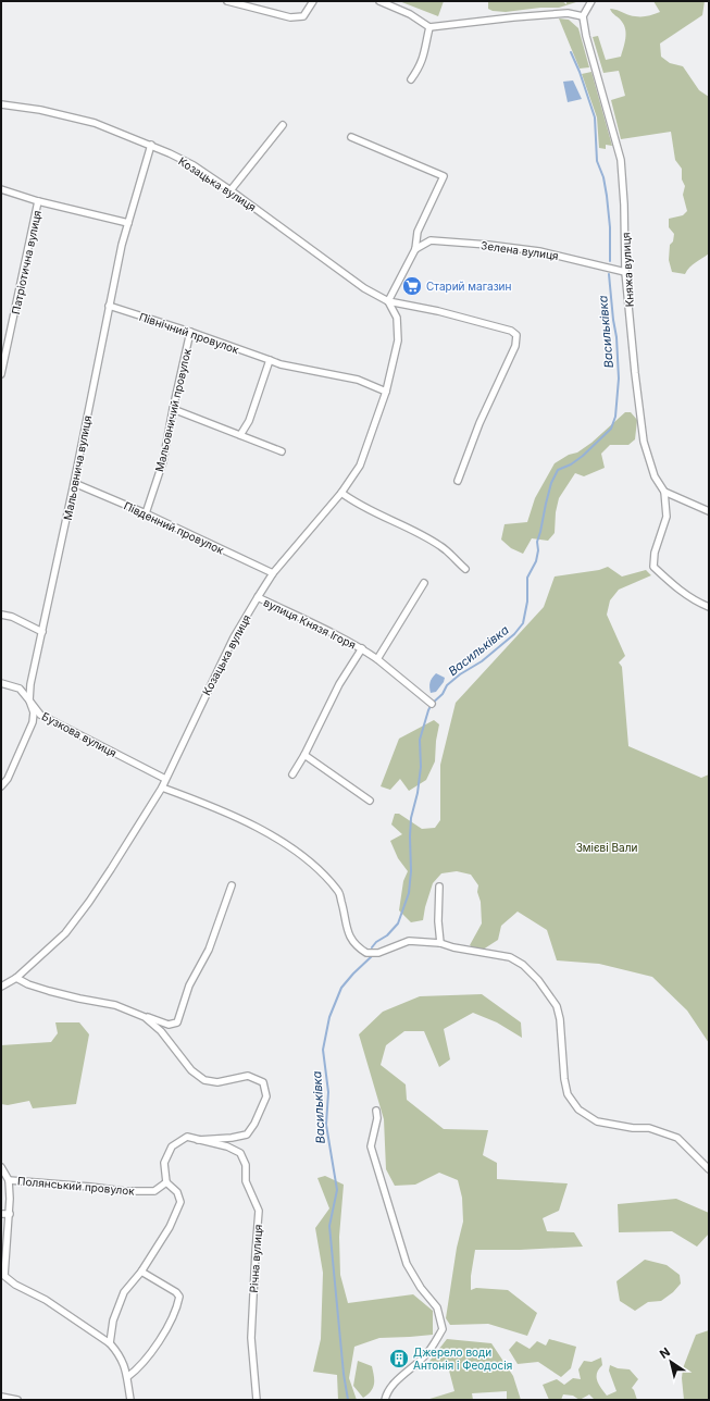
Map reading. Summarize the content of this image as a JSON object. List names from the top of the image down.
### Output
{
  "streets": {
    "street": [
      "Козацька вулиця",
      "Зелена вулиця",
      "Патріотична вулиця",
      "Княжа вулиця",
      "Північний провулок",
      "Мальовничий провулок",
      "Мальовнича вулиця",
      "Південний провулок",
      "вулиця Князя Ігоря",
      "Бузкова вулиця",
      "Полянський провулок",
      "Річна вулиця"
    ]
  },
  "crossings": [
    ["Козацька вулиця", "Північний провулок"],
    ["Козацька вулиця", "Мальовнича вулиця"],
    ["Козацька вулиця", "Південний провулок"],
    ["Козацька вулиця", "вулиця Князя Ігоря"],
    ["Козацька вулиця", "Бузкова вулиця"],
    ["Зелена вулиця", "Княжа вулиця"],
    ["Патріотична вулиця", "Мальовнича вулиця"],
    ["Північний провулок", "Мальовничий провулок"],
    ["Північний провулок", "Мальовнича вулиця"],
    ["Мальовничий провулок", "Південний провулок"],
    ["Мальовнича вулиця", "Південний провулок"],
    ["Мальовнича вулиця", "Бузкова вулиця"],
    ["Полянський провулок", "Річна вулиця"]
  ],
  "water": ["Васильківка"],
  "parks": ["Змієві Вали"],
  "places": {
    "supermarket": ["Старий магазин"],
    "building": ["Джерело води Антонія і Феодосія"]
  },
  "north": "top left"
}
